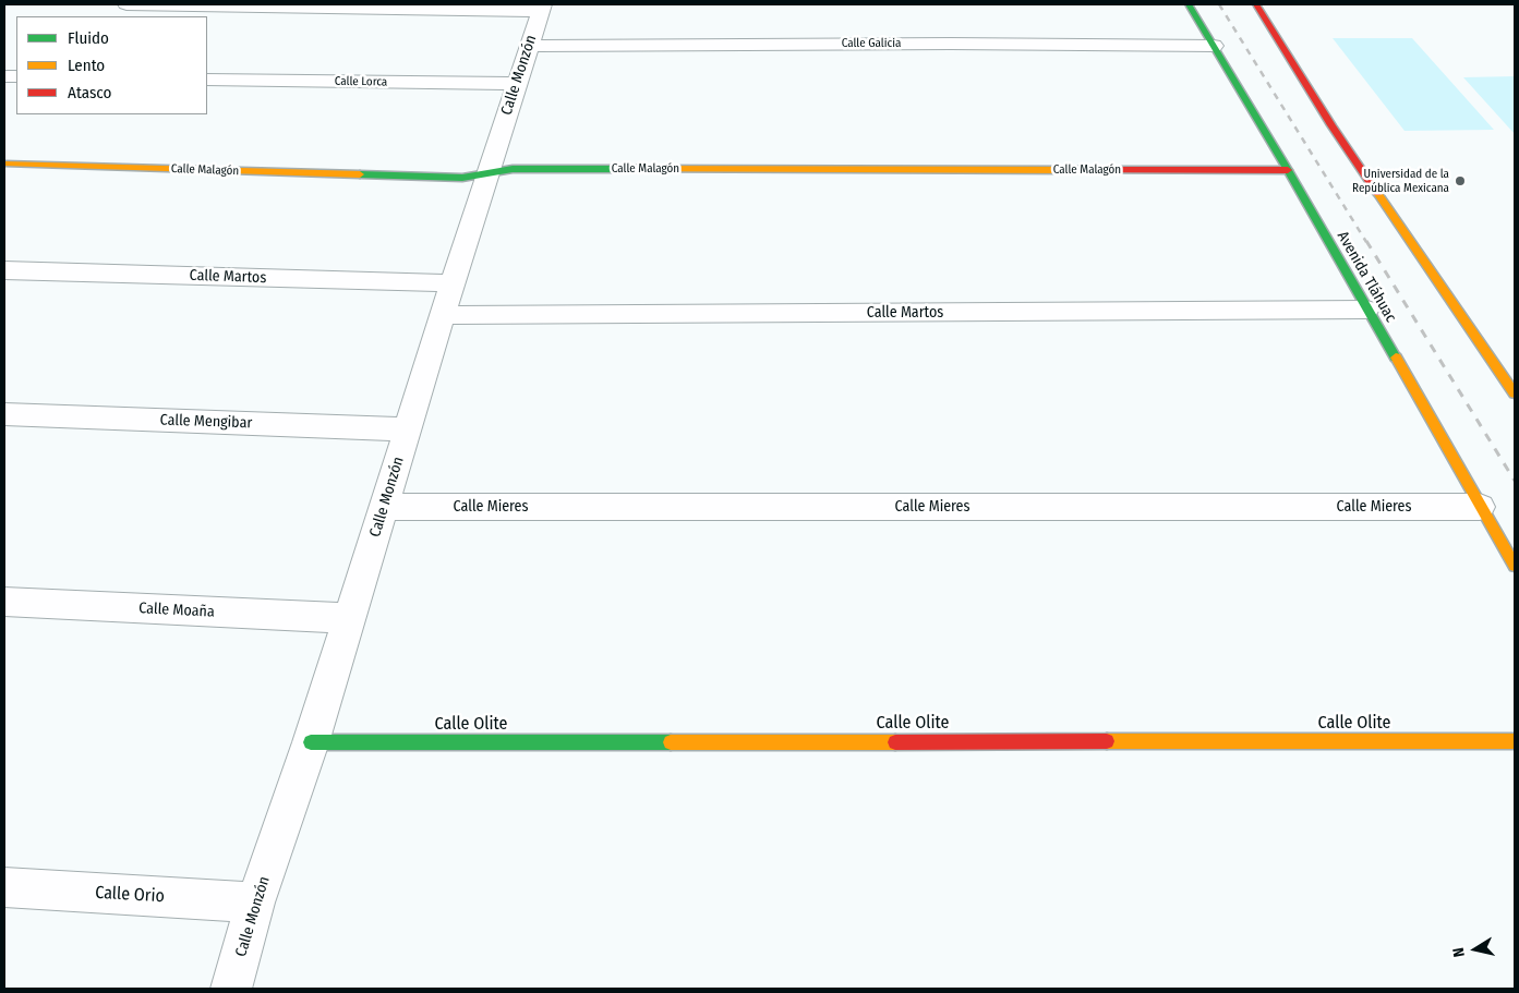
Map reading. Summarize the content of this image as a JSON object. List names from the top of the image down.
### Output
{
  "streets": {
    "street": [
      "Calle Galicia",
      "Calle Monzón",
      "Calle Lorca",
      "Calle Malagón",
      "Calle Martos",
      "Avenida Tláhuac",
      "Calle Mengibar",
      "Calle Mieres",
      "Calle Moaña",
      "Calle Olite",
      "Calle Orio"
    ]
  },
  "crossings": [
    ["Calle Galicia", "Calle Monzón"],
    ["Calle Galicia", "Avenida Tláhuac"],
    ["Calle Monzón", "Calle Lorca"],
    ["Calle Monzón", "Calle Malagón"],
    ["Calle Monzón", "Calle Martos"],
    ["Calle Monzón", "Calle Mengibar"],
    ["Calle Monzón", "Calle Mieres"],
    ["Calle Monzón", "Calle Moaña"],
    ["Calle Monzón", "Calle Olite"],
    ["Calle Monzón", "Calle Orio"],
    ["Calle Malagón", "Avenida Tláhuac"],
    ["Calle Martos", "Avenida Tláhuac"],
    ["Avenida Tláhuac", "Calle Mieres"]
  ],
  "places": ["Universidad de la República Mexicana"],
  "legend": ["Fluido", "Lento", "Atasco"],
  "north": "left"
}
